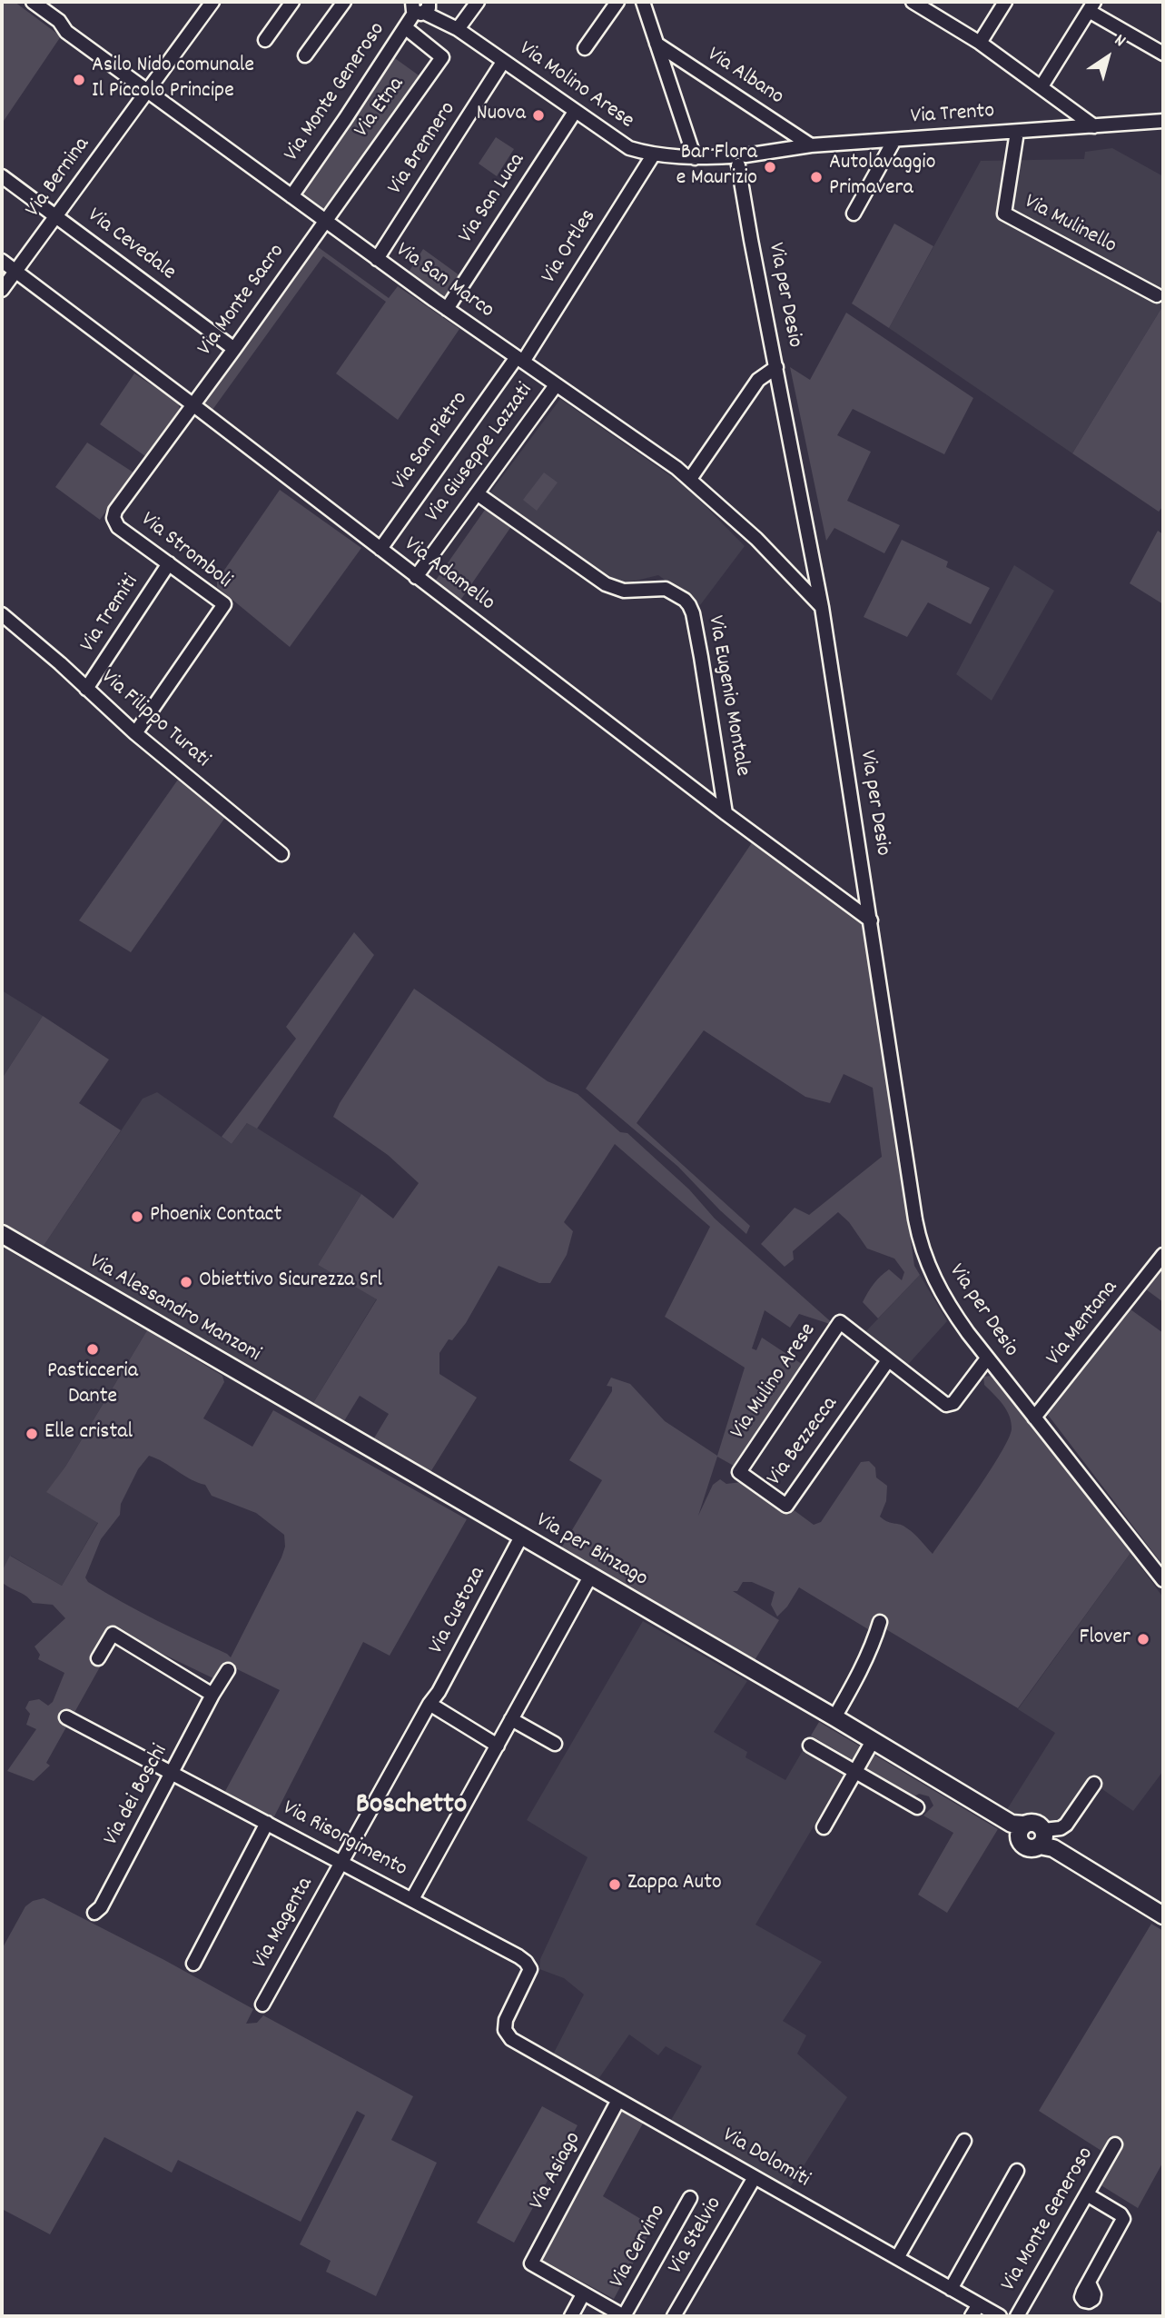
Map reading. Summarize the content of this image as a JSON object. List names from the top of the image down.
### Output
{
  "streets": {
    "main road": ["Via Alessandro Manzoni", "Via per Binzago"],
    "street": [
      "Via Albano",
      "Via Molino Arese",
      "Via Monte Generoso",
      "Via Etna",
      "Via Trento",
      "Via Brennero",
      "Via Bernina",
      "Via San Luca",
      "Via Mulinello",
      "Via Cevedale",
      "Via Ortles",
      "Via San Marco",
      "Via per Desio",
      "Via Monte Sacro",
      "Via San Pietro",
      "Via Giuseppe Lazzati",
      "Via Stromboli",
      "Via Adamello",
      "Via Tremiti",
      "Via Eugenio Montale",
      "Via Filippo Turati",
      "Via Mentana",
      "Via Mulino Arese",
      "Via Bezzecca",
      "Via Custoza",
      "Via dei Boschi",
      "Via Risorgimento",
      "Via Magenta",
      "Via Dolomiti",
      "Via Asiago",
      "Via Stelvio",
      "Via Cervino"
    ]
  },
  "crossings": [
    ["Via Albano", "Via Trento"],
    ["Via Molino Arese", "Via Monte Generoso"],
    ["Via Molino Arese", "Via Trento"],
    ["Via Molino Arese", "Via Brennero"],
    ["Via Molino Arese", "Via San Luca"],
    ["Via Molino Arese", "Via Ortles"],
    ["Via Molino Arese", "Via per Desio"],
    ["Via Monte Generoso", "Via Etna"],
    ["Via Monte Generoso", "Via San Marco"],
    ["Via Etna", "Via San Marco"],
    ["Via Etna", "Via Monte Sacro"],
    ["Via Trento", "Via Mulinello"],
    ["Via Trento", "Via per Desio"],
    ["Via Brennero", "Via San Marco"],
    ["Via Bernina", "Via Cevedale"],
    ["Via Bernina", "Via San Marco"],
    ["Via Bernina", "Via Adamello"],
    ["Via San Luca", "Via San Marco"],
    ["Via Cevedale", "Via Monte Sacro"],
    ["Via Ortles", "Via San Marco"],
    ["Via Ortles", "Via San Pietro"],
    ["Via San Marco", "Via per Desio"],
    ["Via San Marco", "Via Monte Sacro"],
    ["Via San Marco", "Via San Pietro"],
    ["Via San Marco", "Via Giuseppe Lazzati"],
    ["Via per Desio", "Via Adamello"],
    ["Via per Desio", "Via Mentana"],
    ["Via per Desio", "Via Mulino Arese"],
    ["Via Monte Sacro", "Via Stromboli"],
    ["Via Monte Sacro", "Via Adamello"],
    ["Via San Pietro", "Via Adamello"],
    ["Via Giuseppe Lazzati", "Via Adamello"],
    ["Via Giuseppe Lazzati", "Via Eugenio Montale"],
    ["Via Stromboli", "Via Adamello"],
    ["Via Stromboli", "Via Tremiti"],
    ["Via Stromboli", "Via Filippo Turati"],
    ["Via Adamello", "Via Eugenio Montale"],
    ["Via Tremiti", "Via Filippo Turati"],
    ["Via Alessandro Manzoni", "Via per Binzago"],
    ["Via Mulino Arese", "Via Bezzecca"],
    ["Via per Binzago", "Via Custoza"],
    ["Via Custoza", "Via Risorgimento"],
    ["Via Custoza", "Via Magenta"],
    ["Via dei Boschi", "Via Risorgimento"],
    ["Via Risorgimento", "Via Magenta"],
    ["Via Risorgimento", "Via Dolomiti"],
    ["Via Dolomiti", "Via Asiago"],
    ["Via Dolomiti", "Via Stelvio"]
  ],
  "districts": ["Boschetto"],
  "places": [
    "Asilo Nido comunale Il Piccolo Principe",
    "Nuova",
    "Bar Flora e Maurizio",
    "Autolavaggio Primavera",
    "Phoenix Contact",
    "Obiettivo Sicurezza Srl",
    "Pasticceria Dante",
    "Elle cristal",
    "Flover",
    "Zappa Auto"
  ],
  "north": "top right"
}
